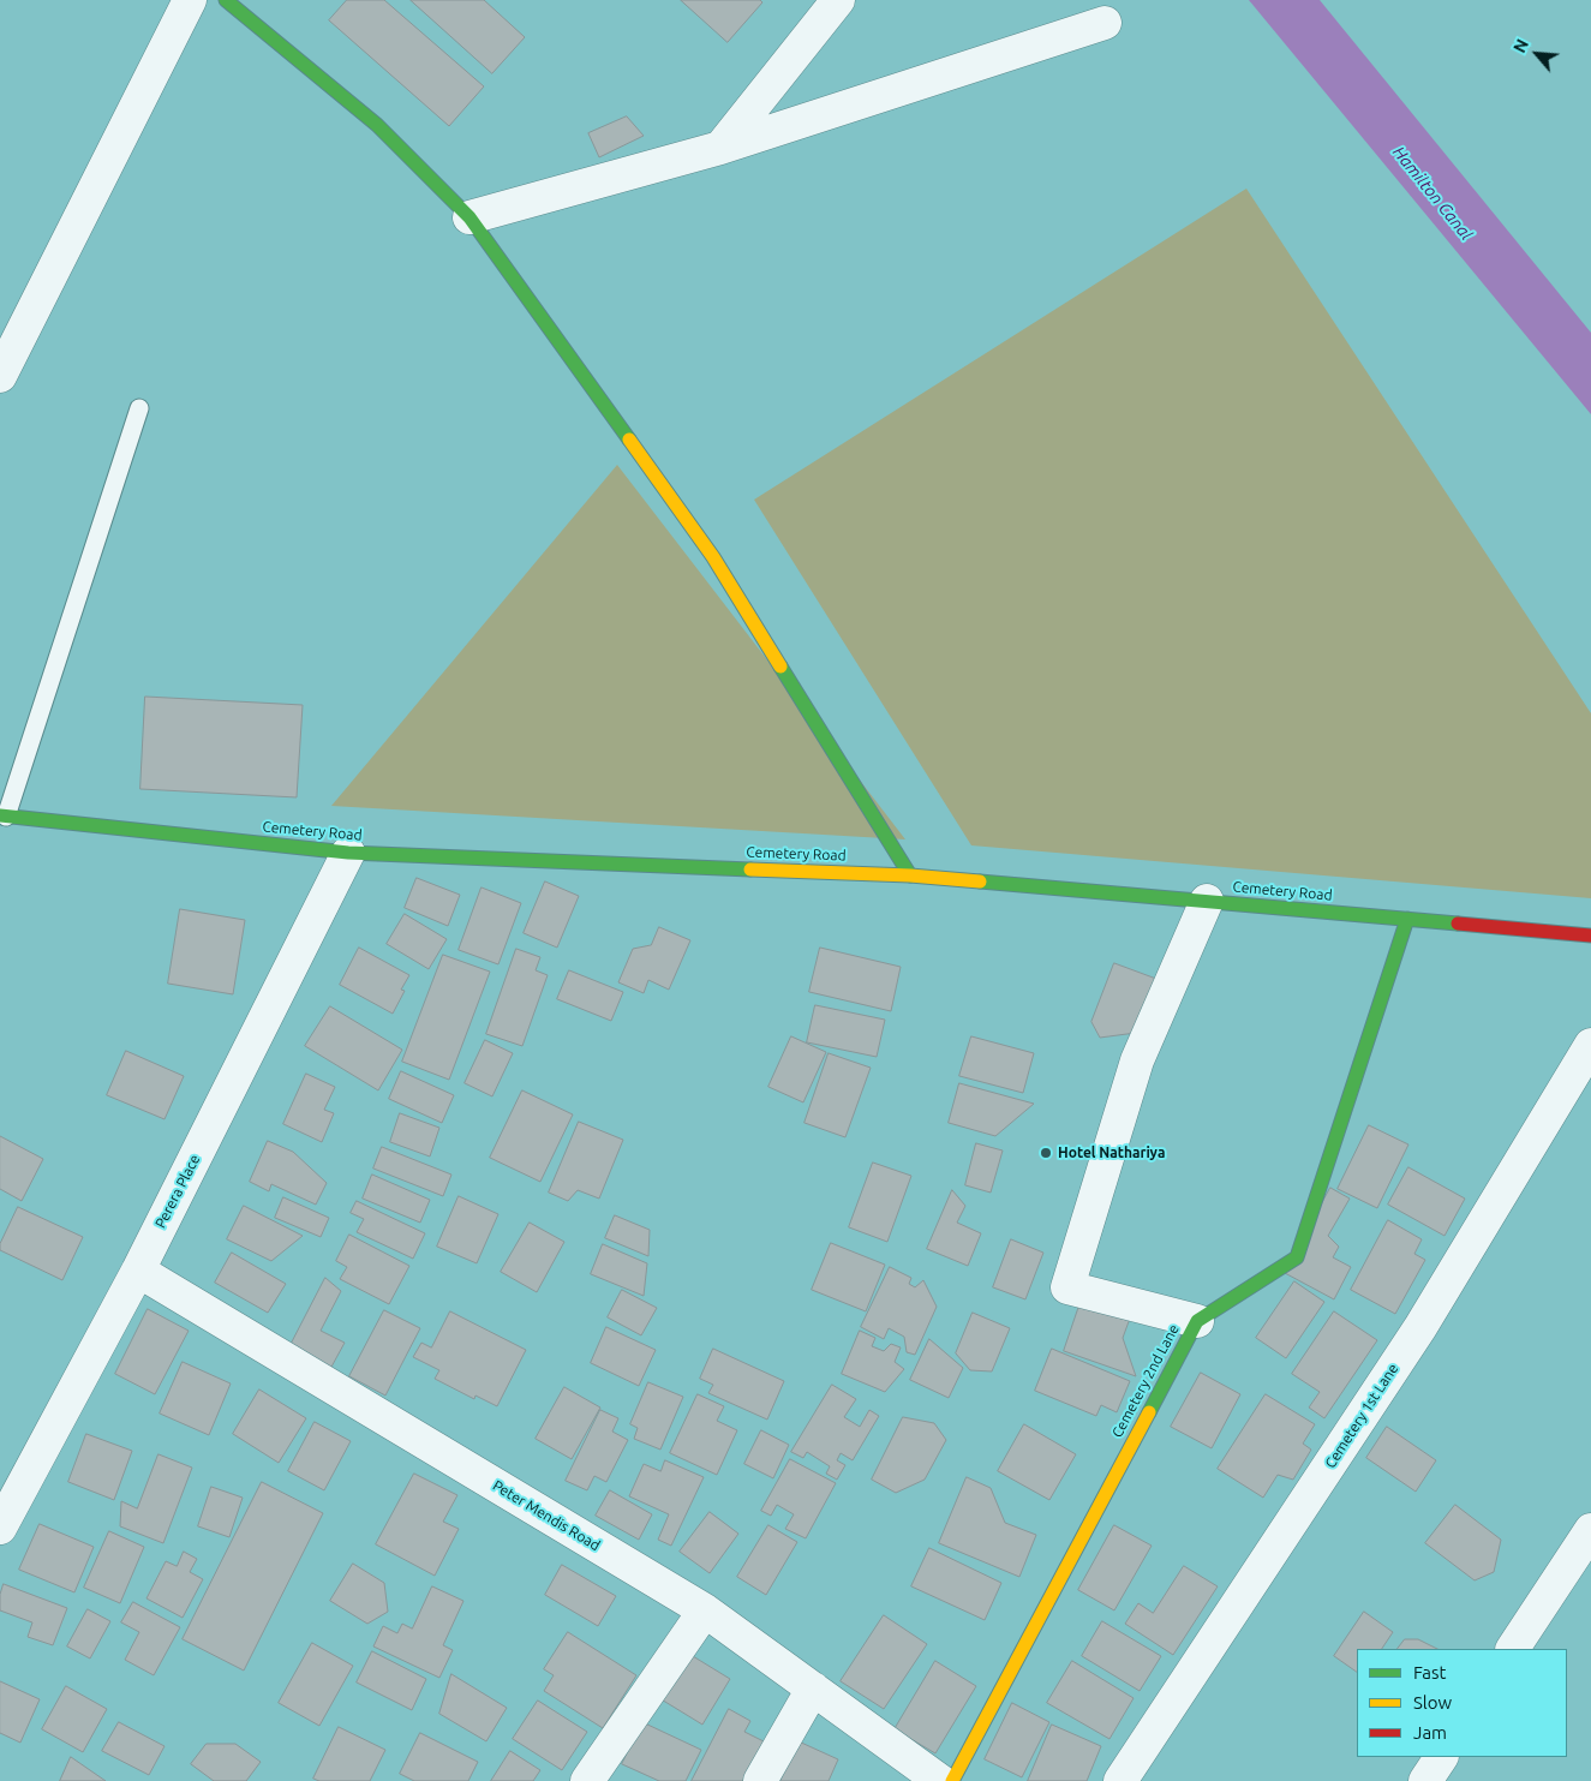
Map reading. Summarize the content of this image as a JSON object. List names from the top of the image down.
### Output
{
  "streets": {
    "street": [
      "Cemetery Road",
      "Perera Place",
      "Cemetery 2nd Lane",
      "Cemetery 1st Lane",
      "Peter Mendis Road"
    ]
  },
  "crossings": [
    ["Cemetery Road", "Perera Place"],
    ["Cemetery Road", "Cemetery 2nd Lane"],
    ["Perera Place", "Peter Mendis Road"]
  ],
  "water": ["Hamilton Canal"],
  "places": ["Hotel Nathariya"],
  "legend": ["Fast", "Slow", "Jam"],
  "north": "top left"
}
